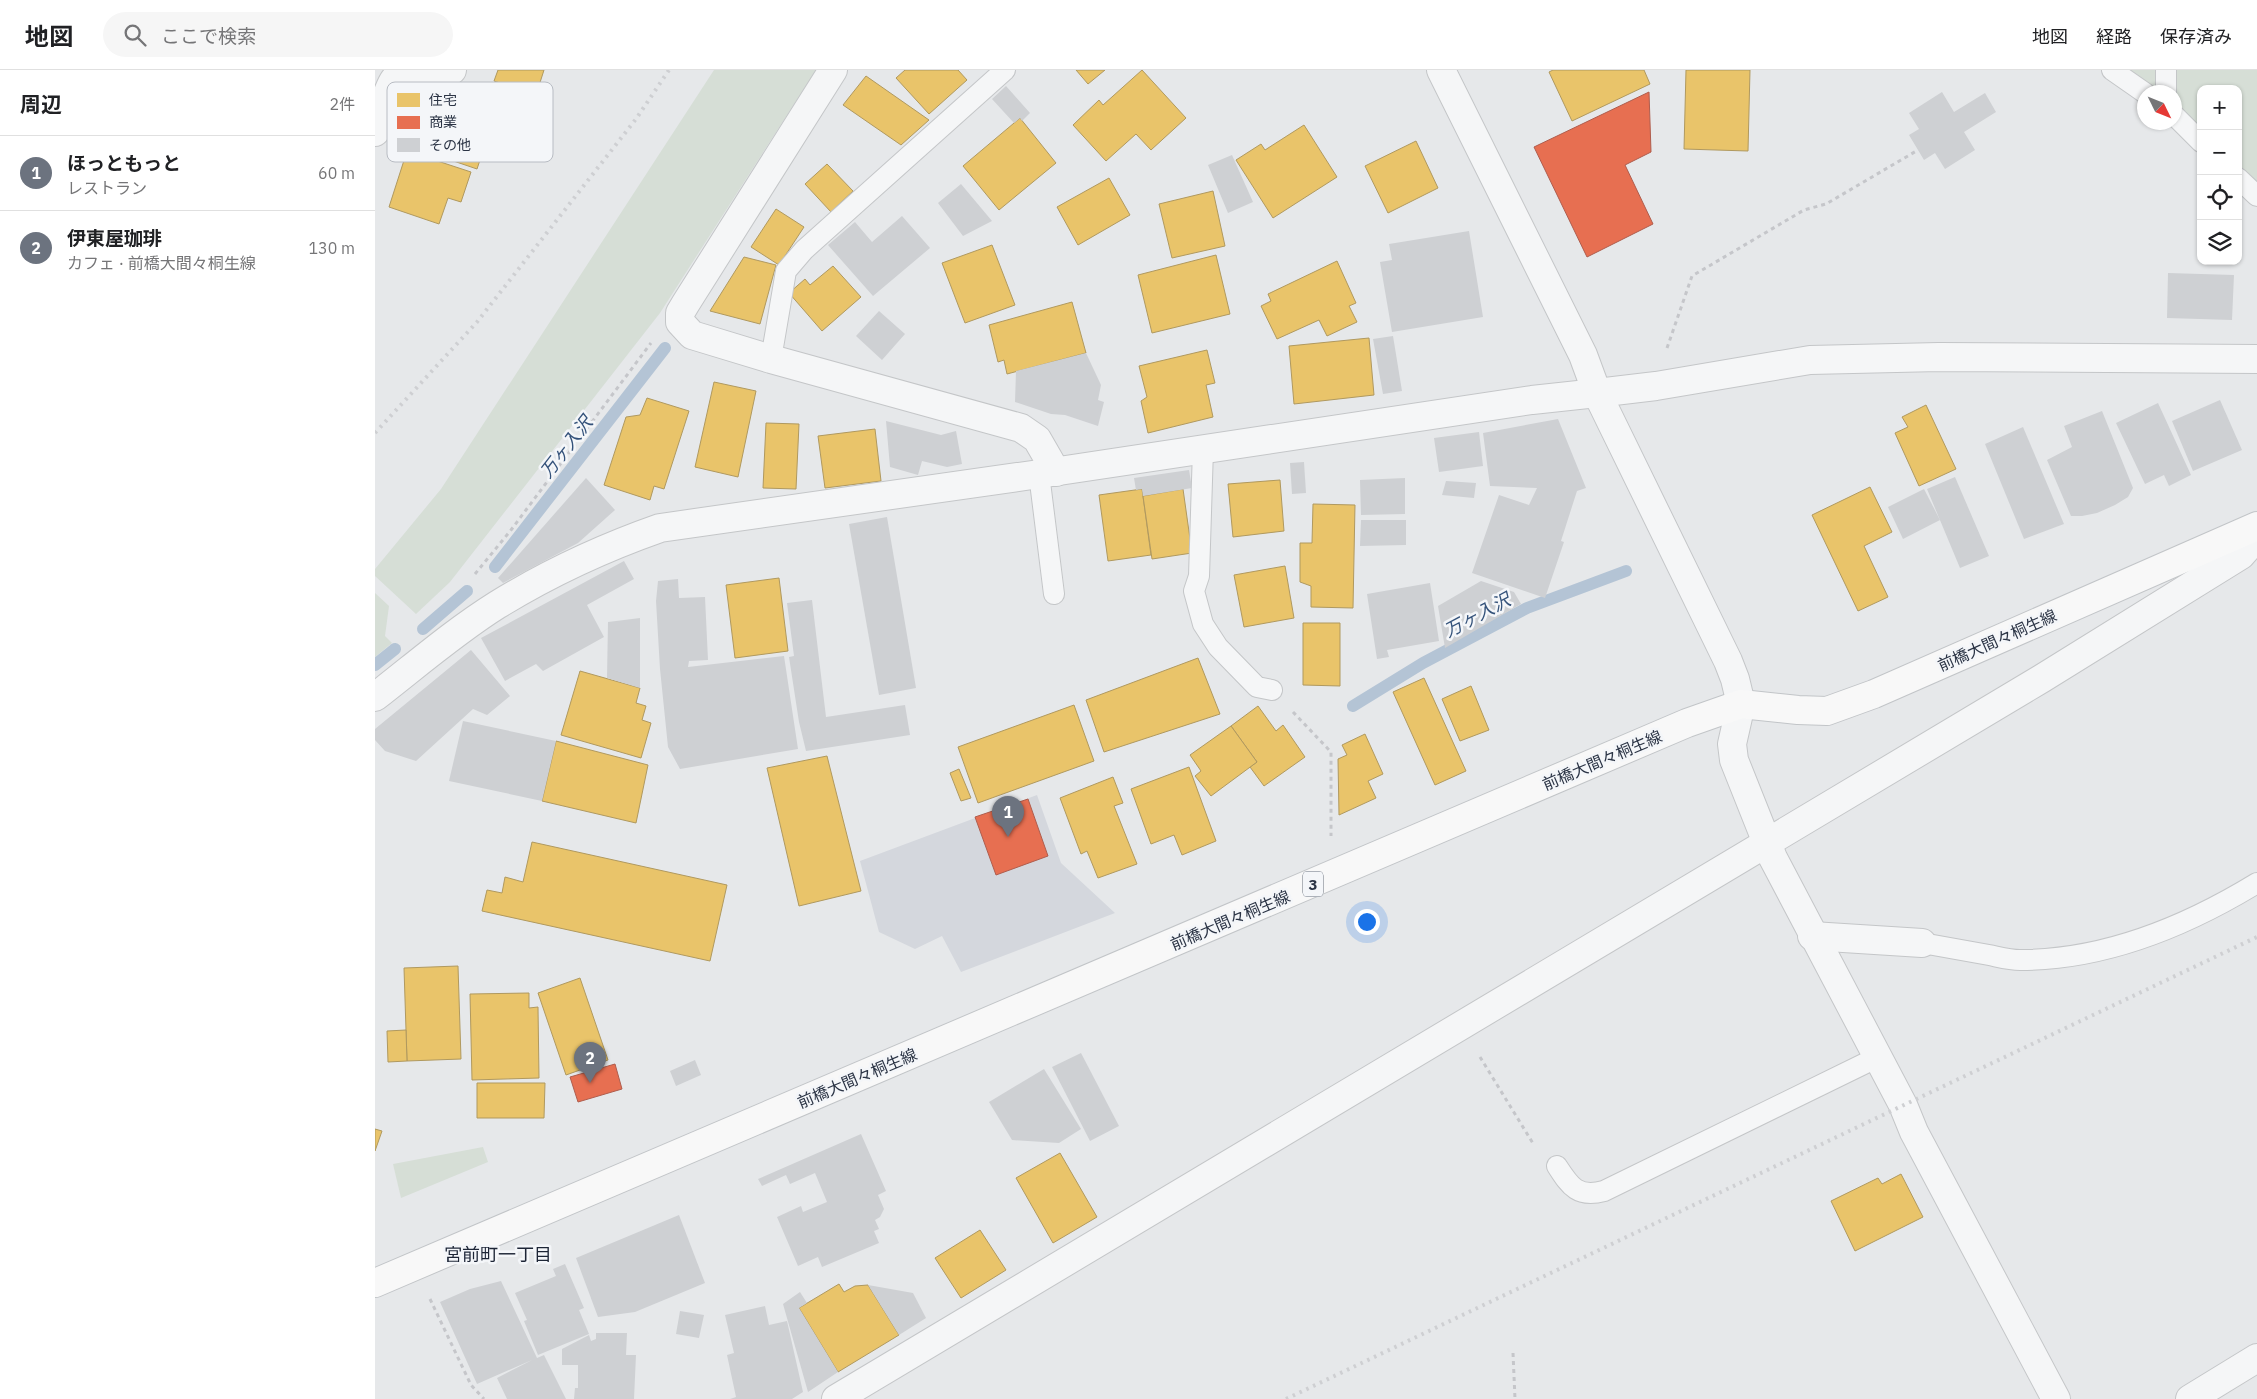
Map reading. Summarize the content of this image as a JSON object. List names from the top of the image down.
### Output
{
  "streets": {
    "main road": ["前橋大間々桐生線", "3"]
  },
  "districts": ["宮前町一丁目"],
  "water": ["万ヶ入沢"],
  "legend": ["住宅", "商業", "その他"],
  "north": "bottom right",
  "page": {
    "header": "地図",
    "search": "ここで検索",
    "nav": ["地図", "経路", "保存済み"],
    "heading": ["周辺", "2件"],
    "map_buttons": ["+", "−"],
    "list": [
      {
        "mark": "1",
        "name": "ほっともっと",
        "note": "レストラン",
        "value": "60 m"
      },
      {
        "mark": "2",
        "name": "伊東屋珈琲",
        "note": "カフェ · 前橋大間々桐生線",
        "value": "130 m"
      }
    ],
    "pins": ["1", "2"]
  }
}
